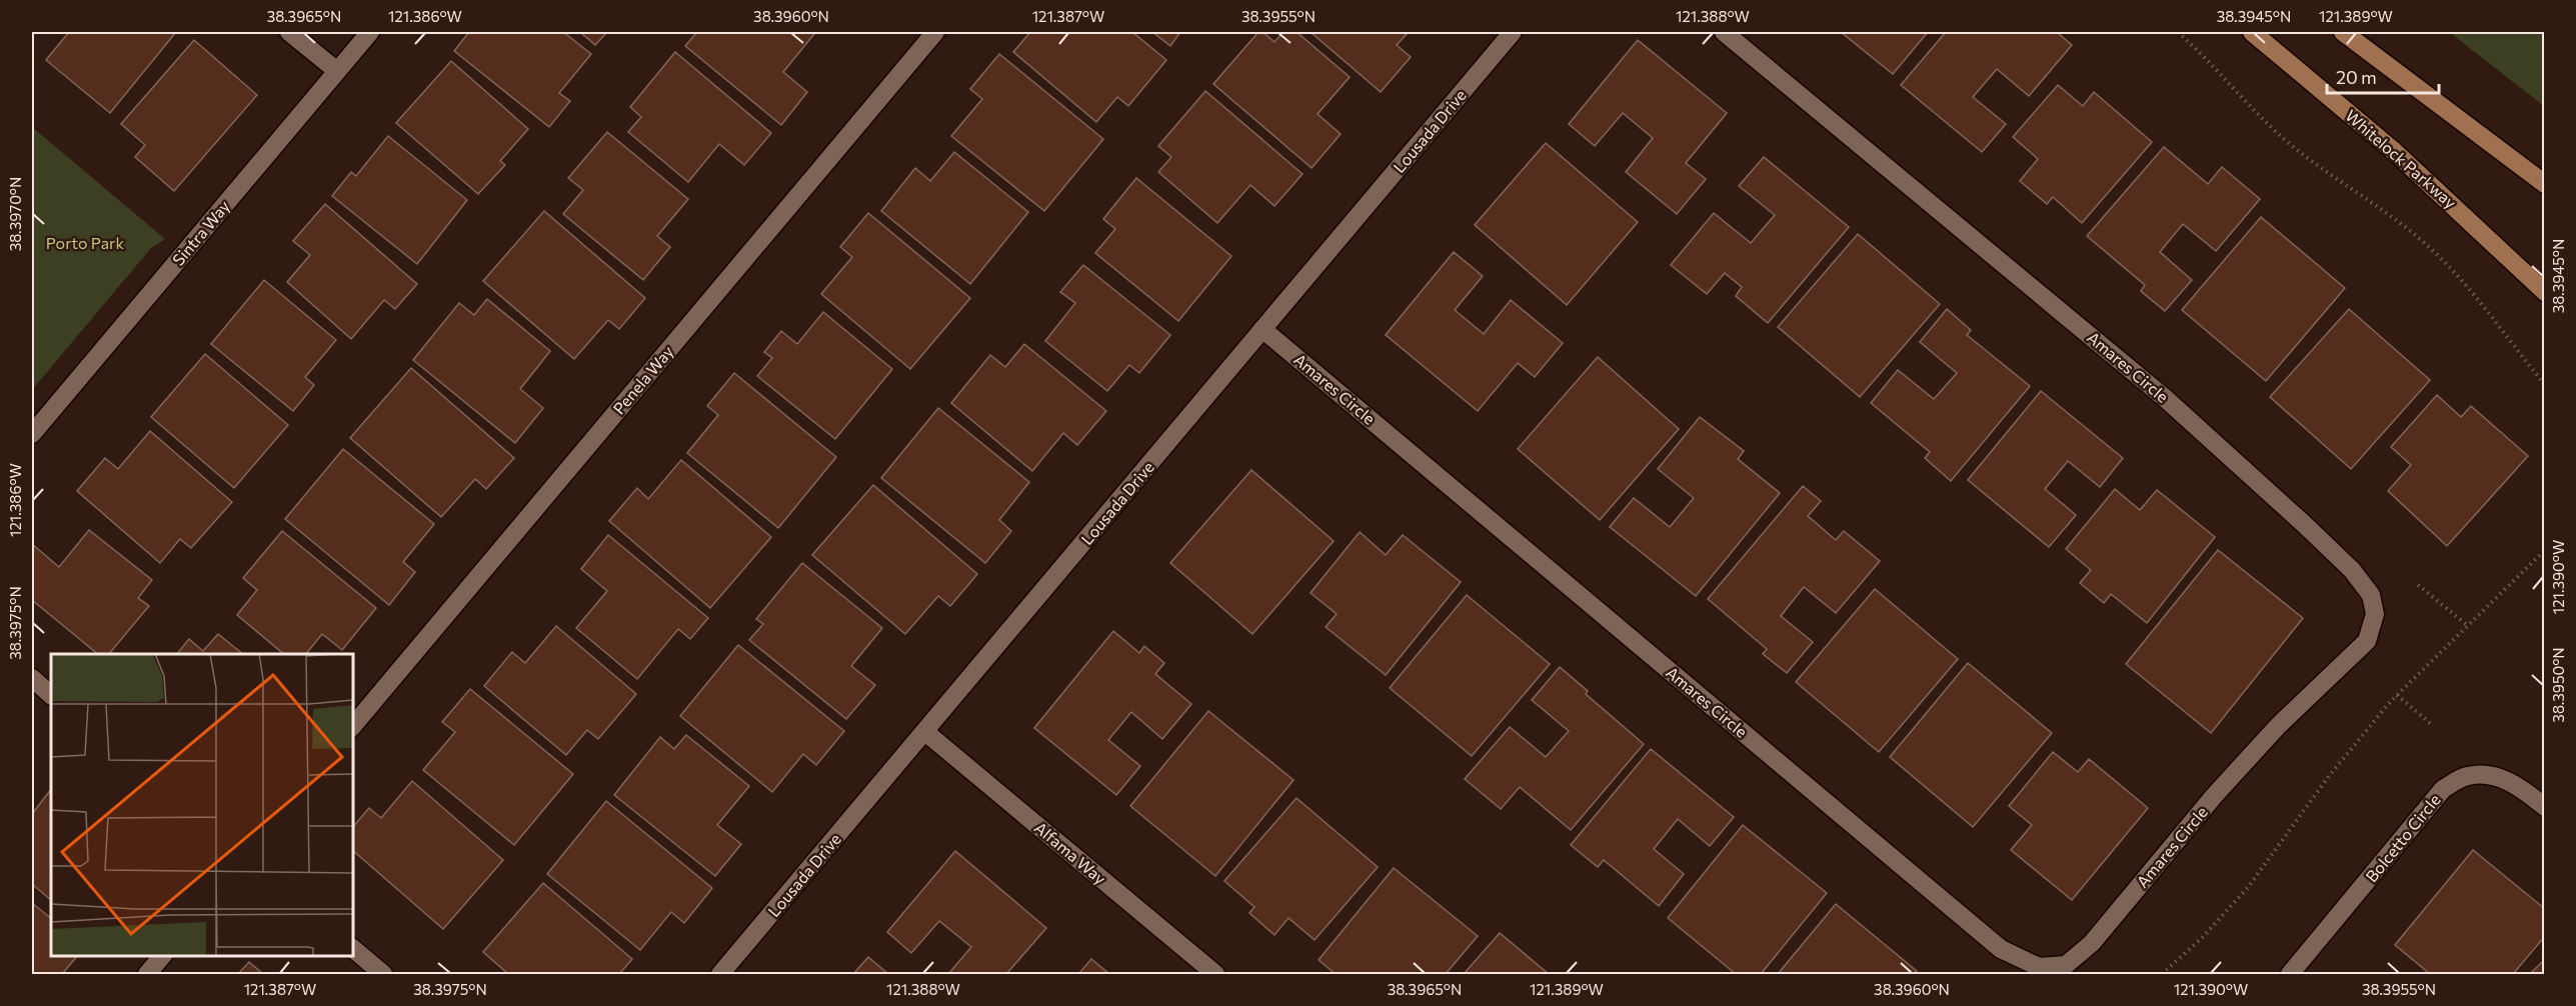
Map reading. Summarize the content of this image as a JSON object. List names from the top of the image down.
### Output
{
  "streets": {
    "main road": ["Whitelock Parkway"],
    "street": [
      "Lousada Drive",
      "Sintra Way",
      "Amares Circle",
      "Penela Way",
      "Bolcetto Circle",
      "Alfama Way"
    ]
  },
  "crossings": [
    ["Lousada Drive", "Amares Circle"],
    ["Lousada Drive", "Alfama Way"]
  ],
  "parks": ["Porto Park"],
  "scale_bar": "20 m",
  "coordinates": [
    "38.3965°N",
    "121.386°W",
    "38.3960°N",
    "121.387°W",
    "38.3955°N",
    "121.388°W",
    "38.3945°N",
    "121.389°W",
    "38.3970°N",
    "121.390°W",
    "38.3975°N",
    "38.3950°N"
  ]
}
